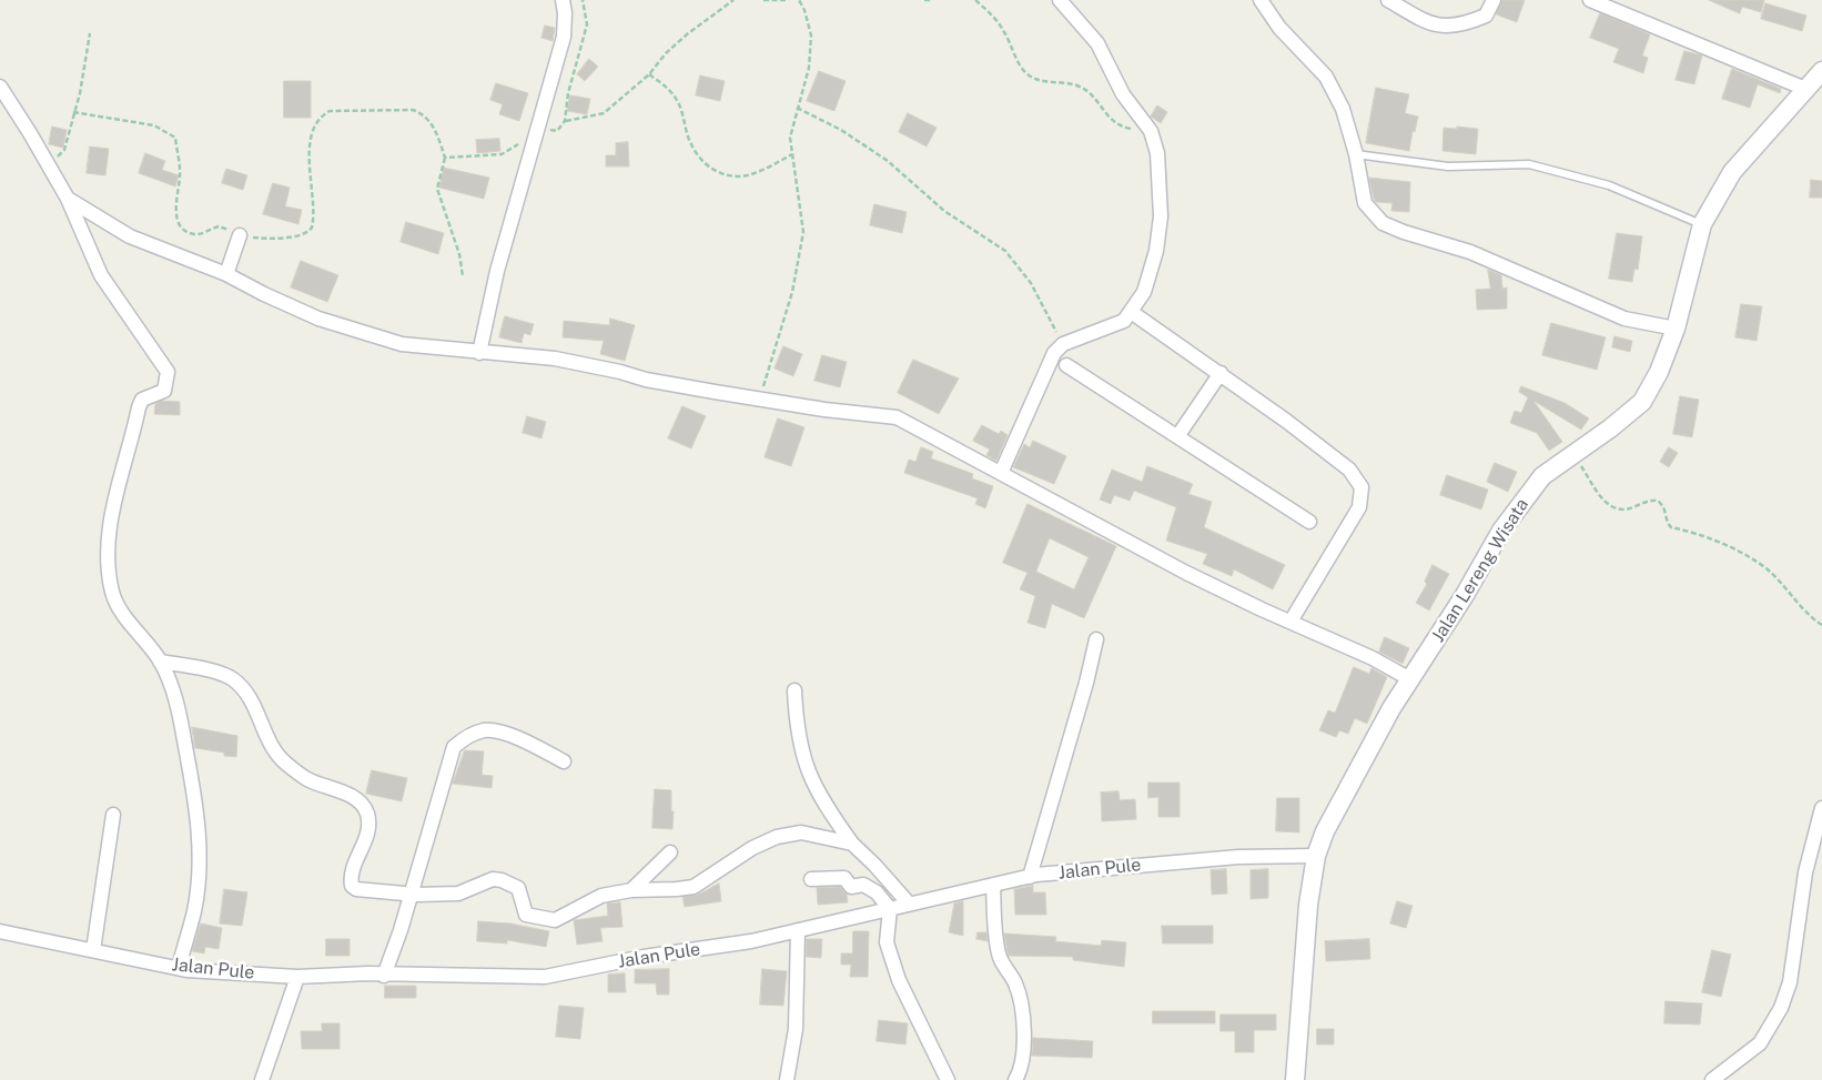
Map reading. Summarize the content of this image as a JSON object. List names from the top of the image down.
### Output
{
  "streets": {
    "main road": ["Jalan Lereng Wisata"],
    "street": ["Jalan Pule"]
  },
  "crossings": [
    ["Jalan Lereng Wisata", "Jalan Pule"]
  ]
}
